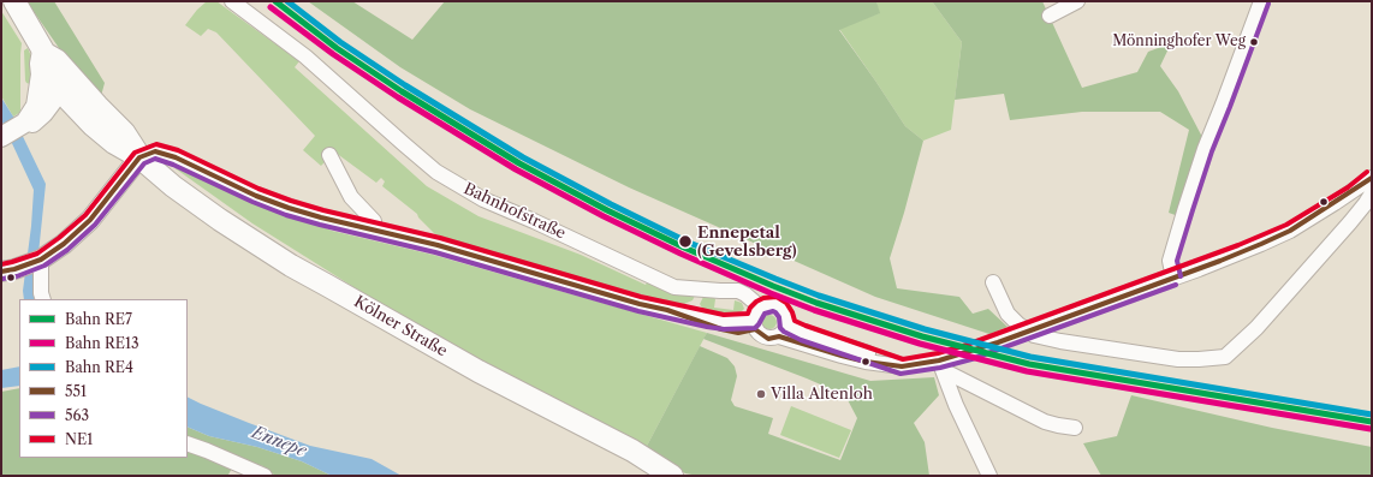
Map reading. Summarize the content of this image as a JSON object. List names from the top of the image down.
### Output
{
  "streets": {
    "main road": ["Kölner Straße"],
    "street": ["Bahnhofstraße"]
  },
  "crossings": [
    ["Bahnhofstraße", "Kölner Straße"]
  ],
  "water": ["Ennepe"],
  "places": ["Mönninghofer Weg", "Ennepetal (Gevelsberg)", "Villa Altenloh"],
  "lines": [
    "rail line RE7",
    "rail line RE4",
    "transit line 563",
    "rail line RE13",
    "transit line NE1",
    "transit line 551"
  ],
  "legend": [
    "Bahn RE7",
    "Bahn RE13",
    "Bahn RE4",
    "551",
    "563",
    "NE1"
  ]
}
